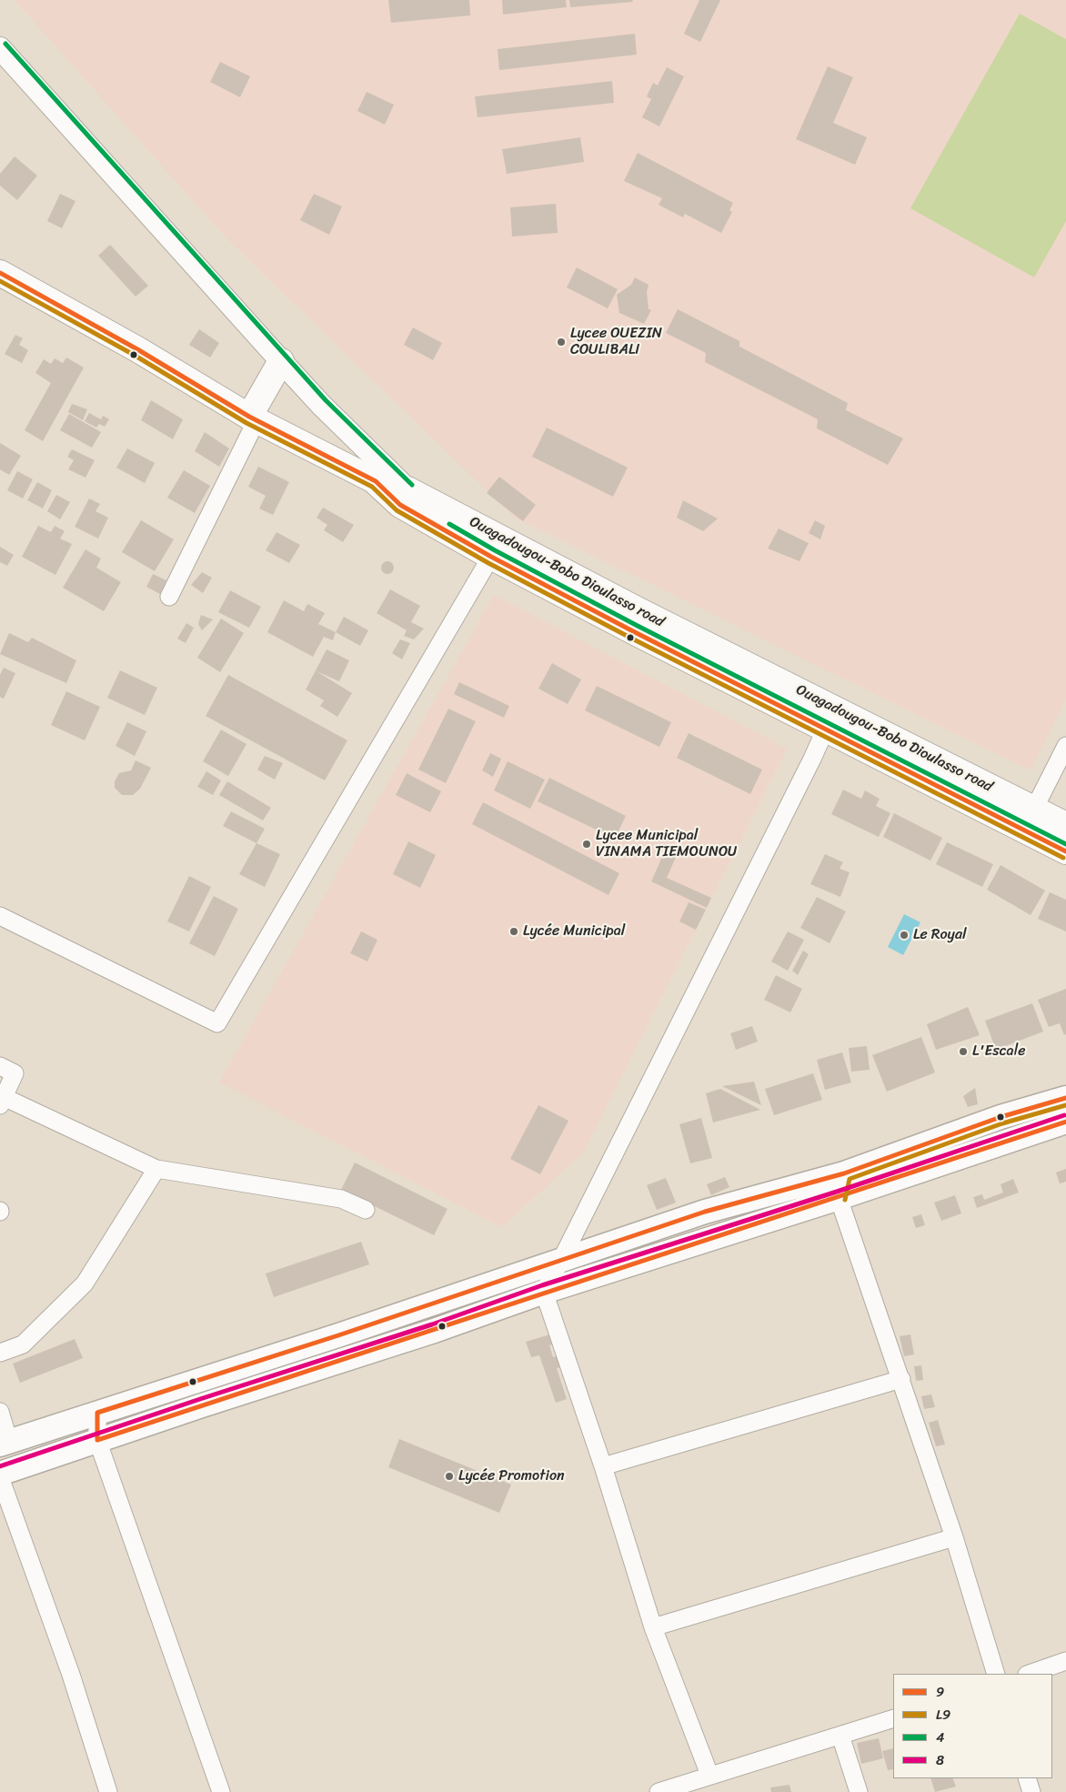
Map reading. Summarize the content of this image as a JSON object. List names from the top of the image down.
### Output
{
  "streets": {
    "highway": ["Ouagadougou-Bobo Dioulasso road"]
  },
  "places": [
    "Lycee OUEZIN COULIBALI",
    "Lycee Municipal VINAMA TIEMOUNOU",
    "Lycée Municipal",
    "Le Royal",
    "L'Escale",
    "Lycée Promotion"
  ],
  "lines": [
    "transit line 4",
    "transit line 9",
    "transit line L9",
    "transit line 8"
  ],
  "legend": [
    "9",
    "L9",
    "4",
    "8"
  ]
}
